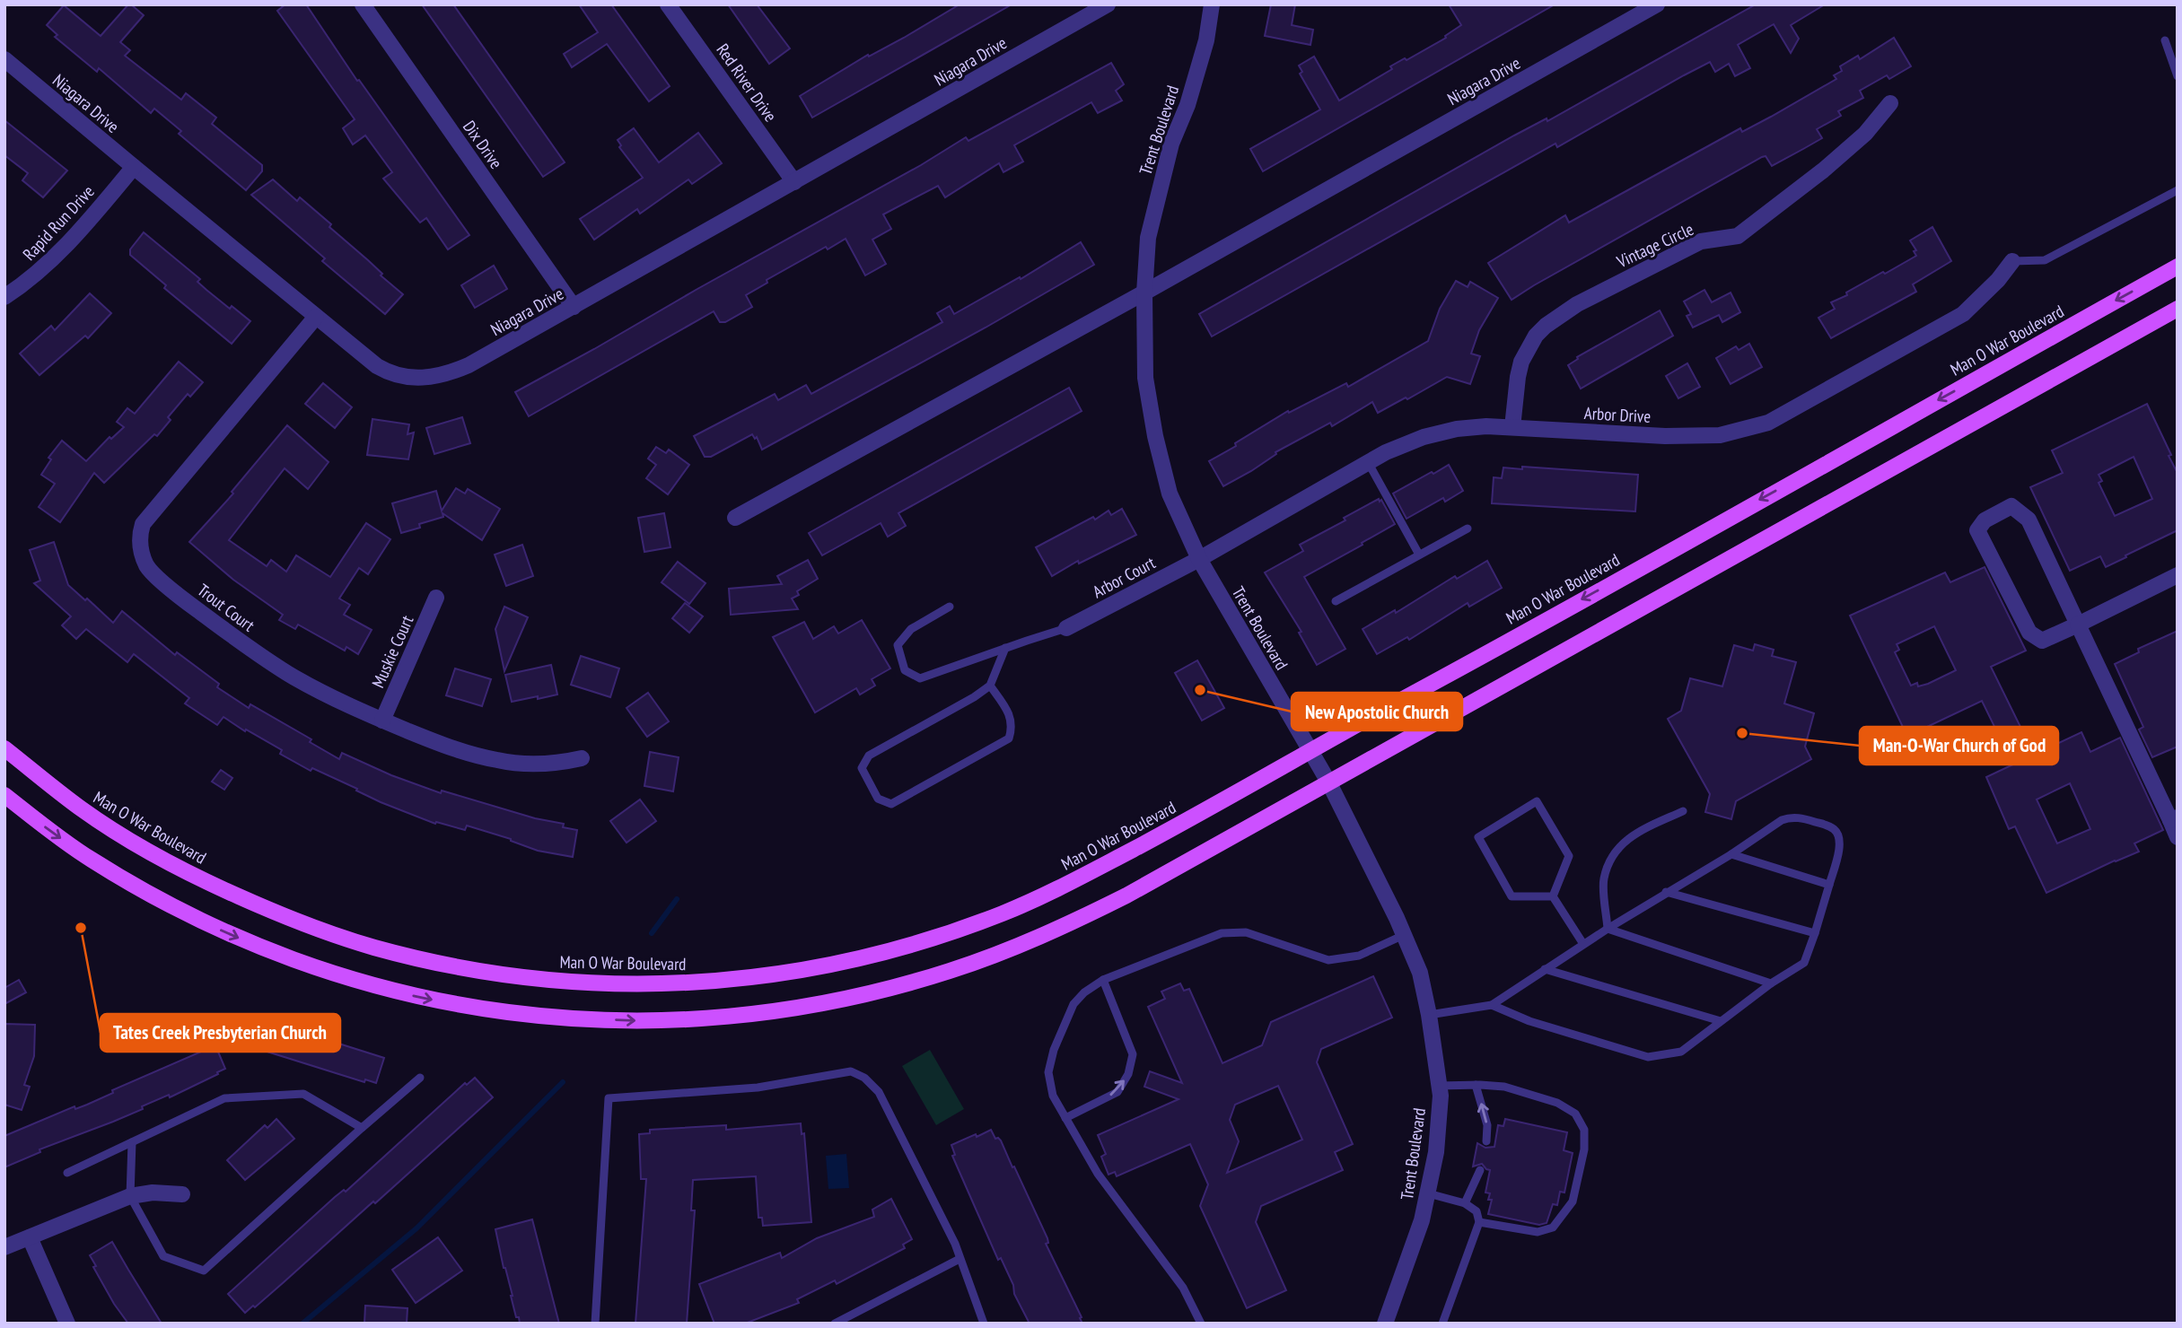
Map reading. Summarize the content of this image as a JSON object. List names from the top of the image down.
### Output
{
  "streets": {
    "main road": ["Man O War Boulevard"],
    "street": [
      "Niagara Drive",
      "Red River Drive",
      "Trent Boulevard",
      "Dix Drive",
      "Rapid Run Drive",
      "Vintage Circle",
      "Arbor Drive",
      "Arbor Court",
      "Trout Court",
      "Muskie Court"
    ]
  },
  "crossings": [
    ["Niagara Drive", "Red River Drive"],
    ["Niagara Drive", "Trent Boulevard"],
    ["Niagara Drive", "Dix Drive"],
    ["Niagara Drive", "Rapid Run Drive"],
    ["Niagara Drive", "Trout Court"],
    ["Trent Boulevard", "Man O War Boulevard"],
    ["Trent Boulevard", "Arbor Drive"],
    ["Trent Boulevard", "Arbor Court"],
    ["Vintage Circle", "Arbor Drive"],
    ["Arbor Drive", "Arbor Court"],
    ["Trout Court", "Muskie Court"]
  ],
  "places": ["New Apostolic Church", "Man-O-War Church of God", "Tates Creek Presbyterian Church"]
}
